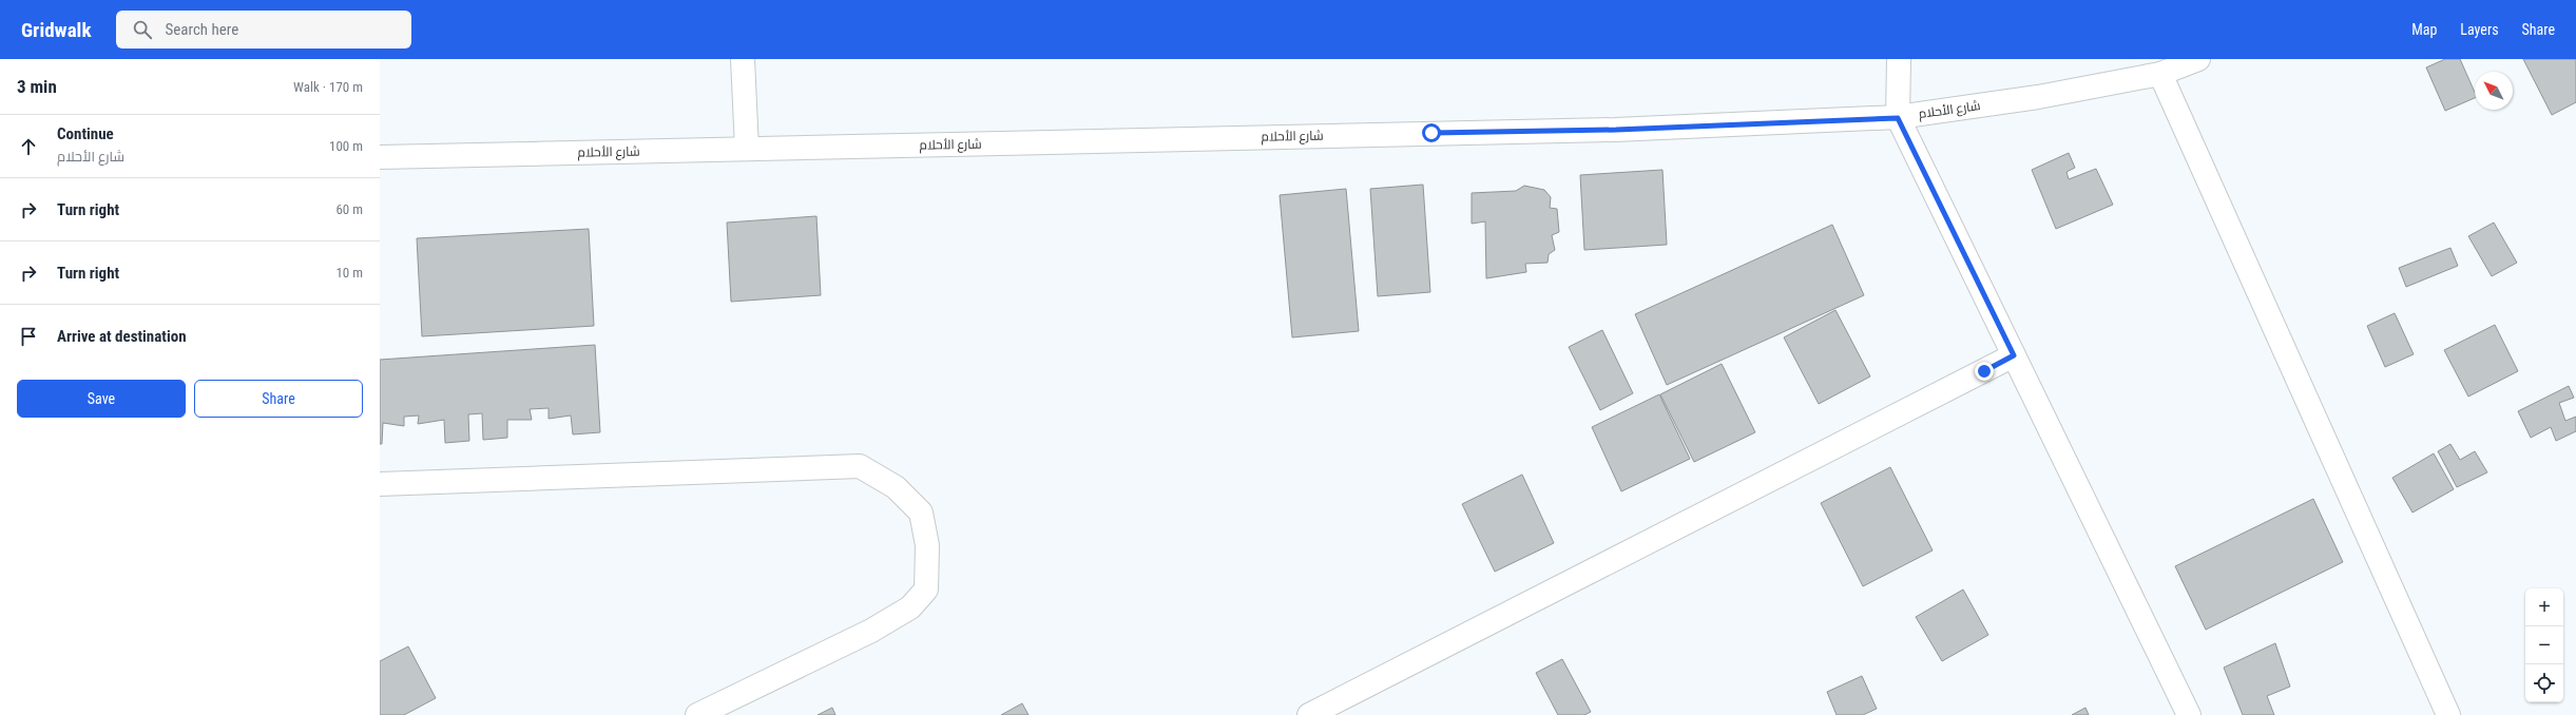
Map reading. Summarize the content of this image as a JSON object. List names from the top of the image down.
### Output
{
  "streets": {
    "street": ["شارع الأحلام"]
  },
  "north": "top left",
  "page": {
    "header": "Gridwalk",
    "search": "Search here",
    "nav": ["Map", "Layers", "Share"],
    "heading": ["3 min", "Walk · 170 m"],
    "list": [
      ["Continue", "شارع الأحلام", "100 m"],
      ["Turn right", "60 m"],
      ["Turn right", "10 m"],
      "Arrive at destination"
    ],
    "buttons": ["Save", "Share"],
    "map_buttons": ["+", "−"]
  }
}
